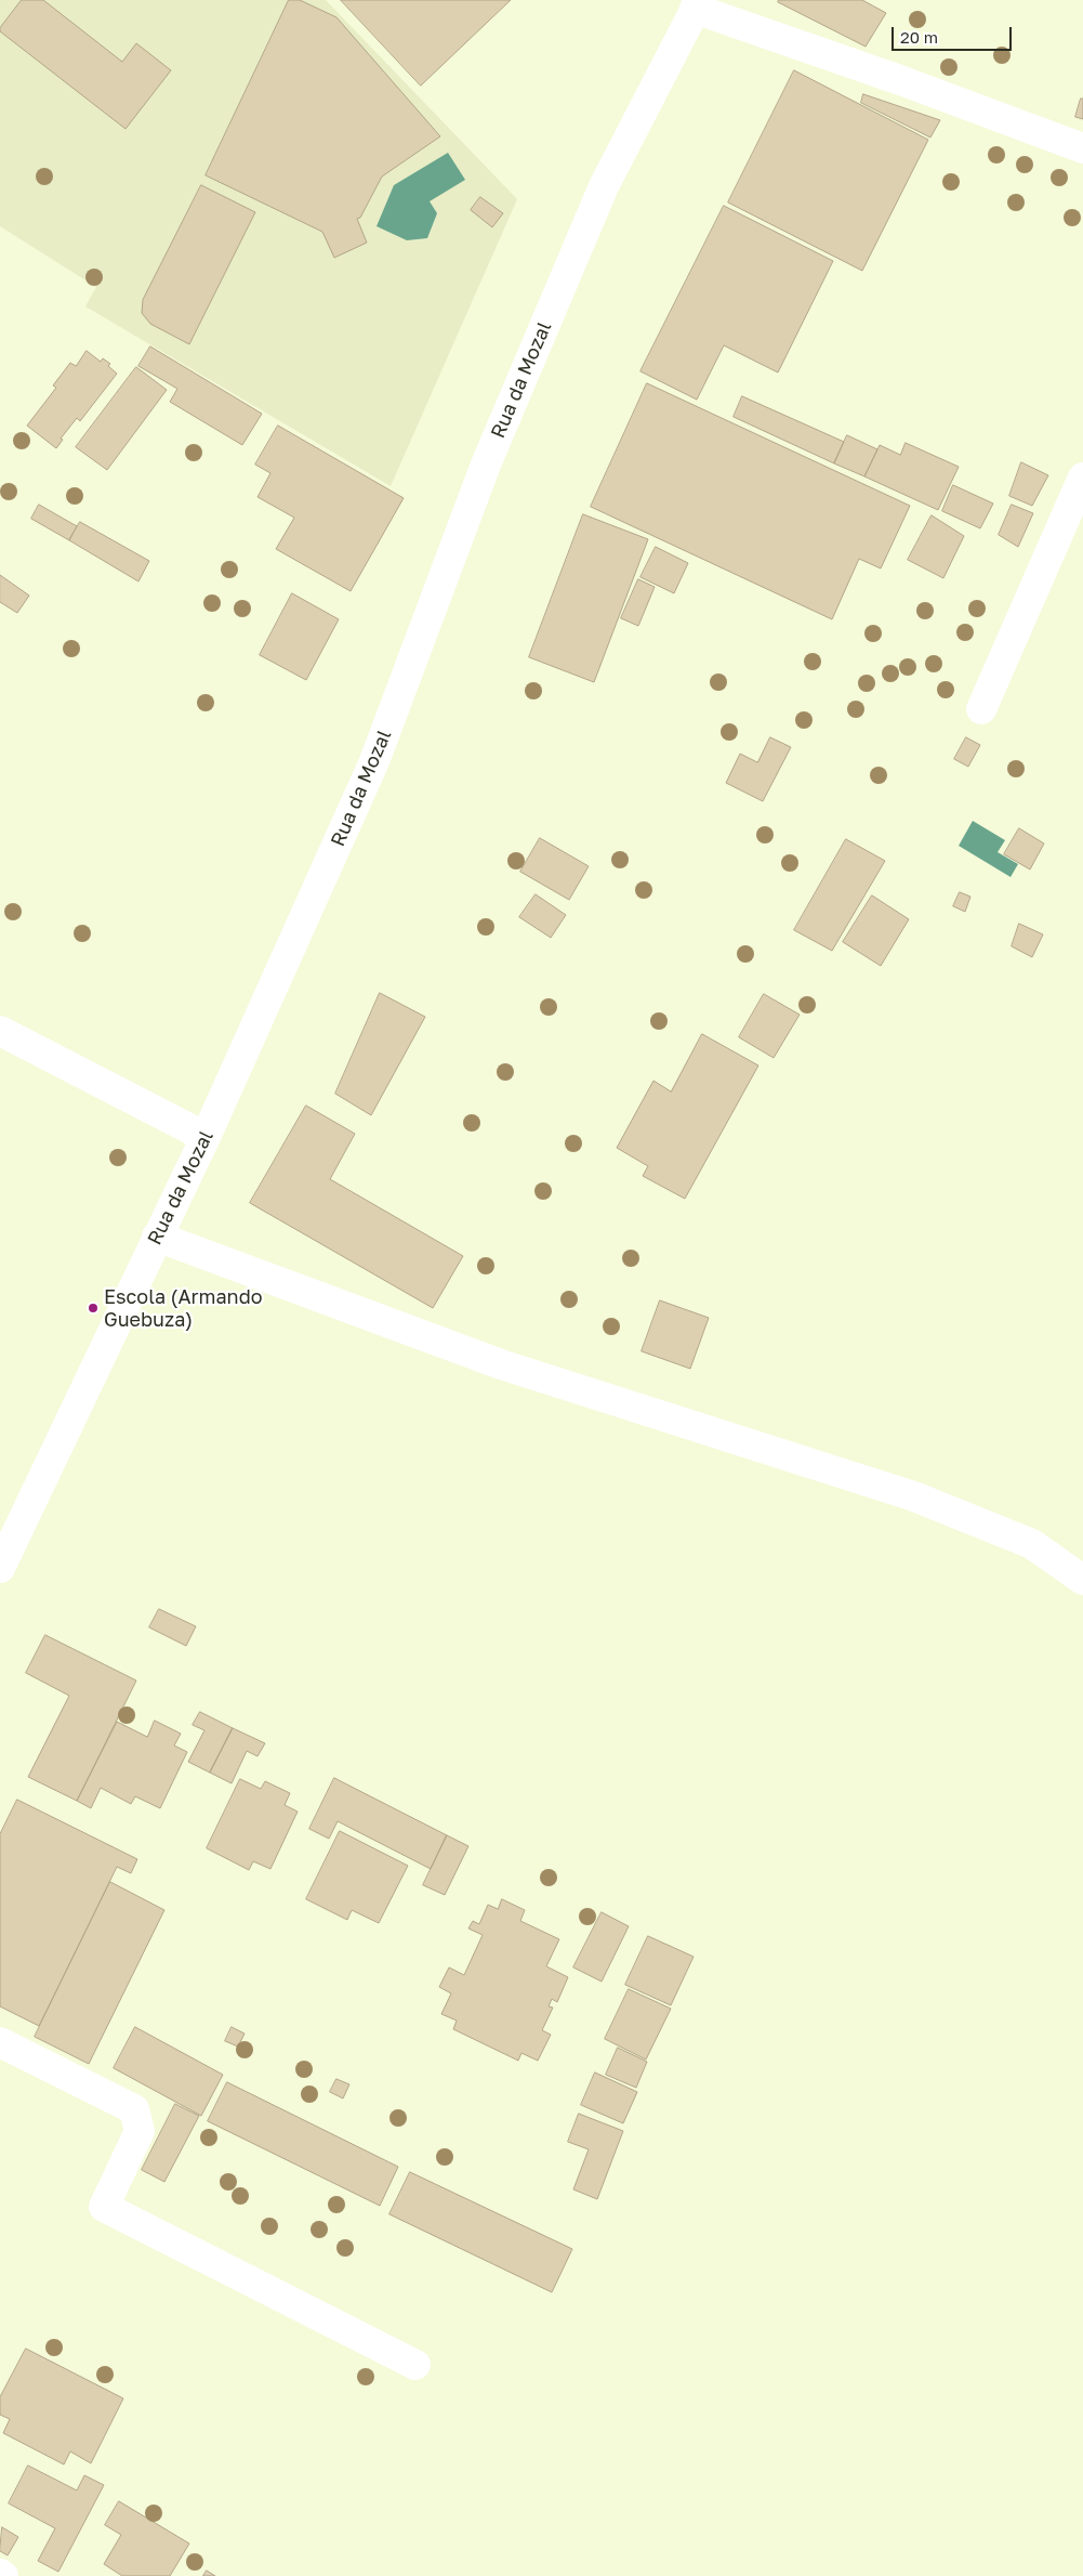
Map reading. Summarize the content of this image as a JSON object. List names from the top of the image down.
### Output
{
  "streets": {
    "street": ["Rua da Mozal"]
  },
  "places": ["Escola (Armando Guebuza)"],
  "scale_bar": "20 m"
}
